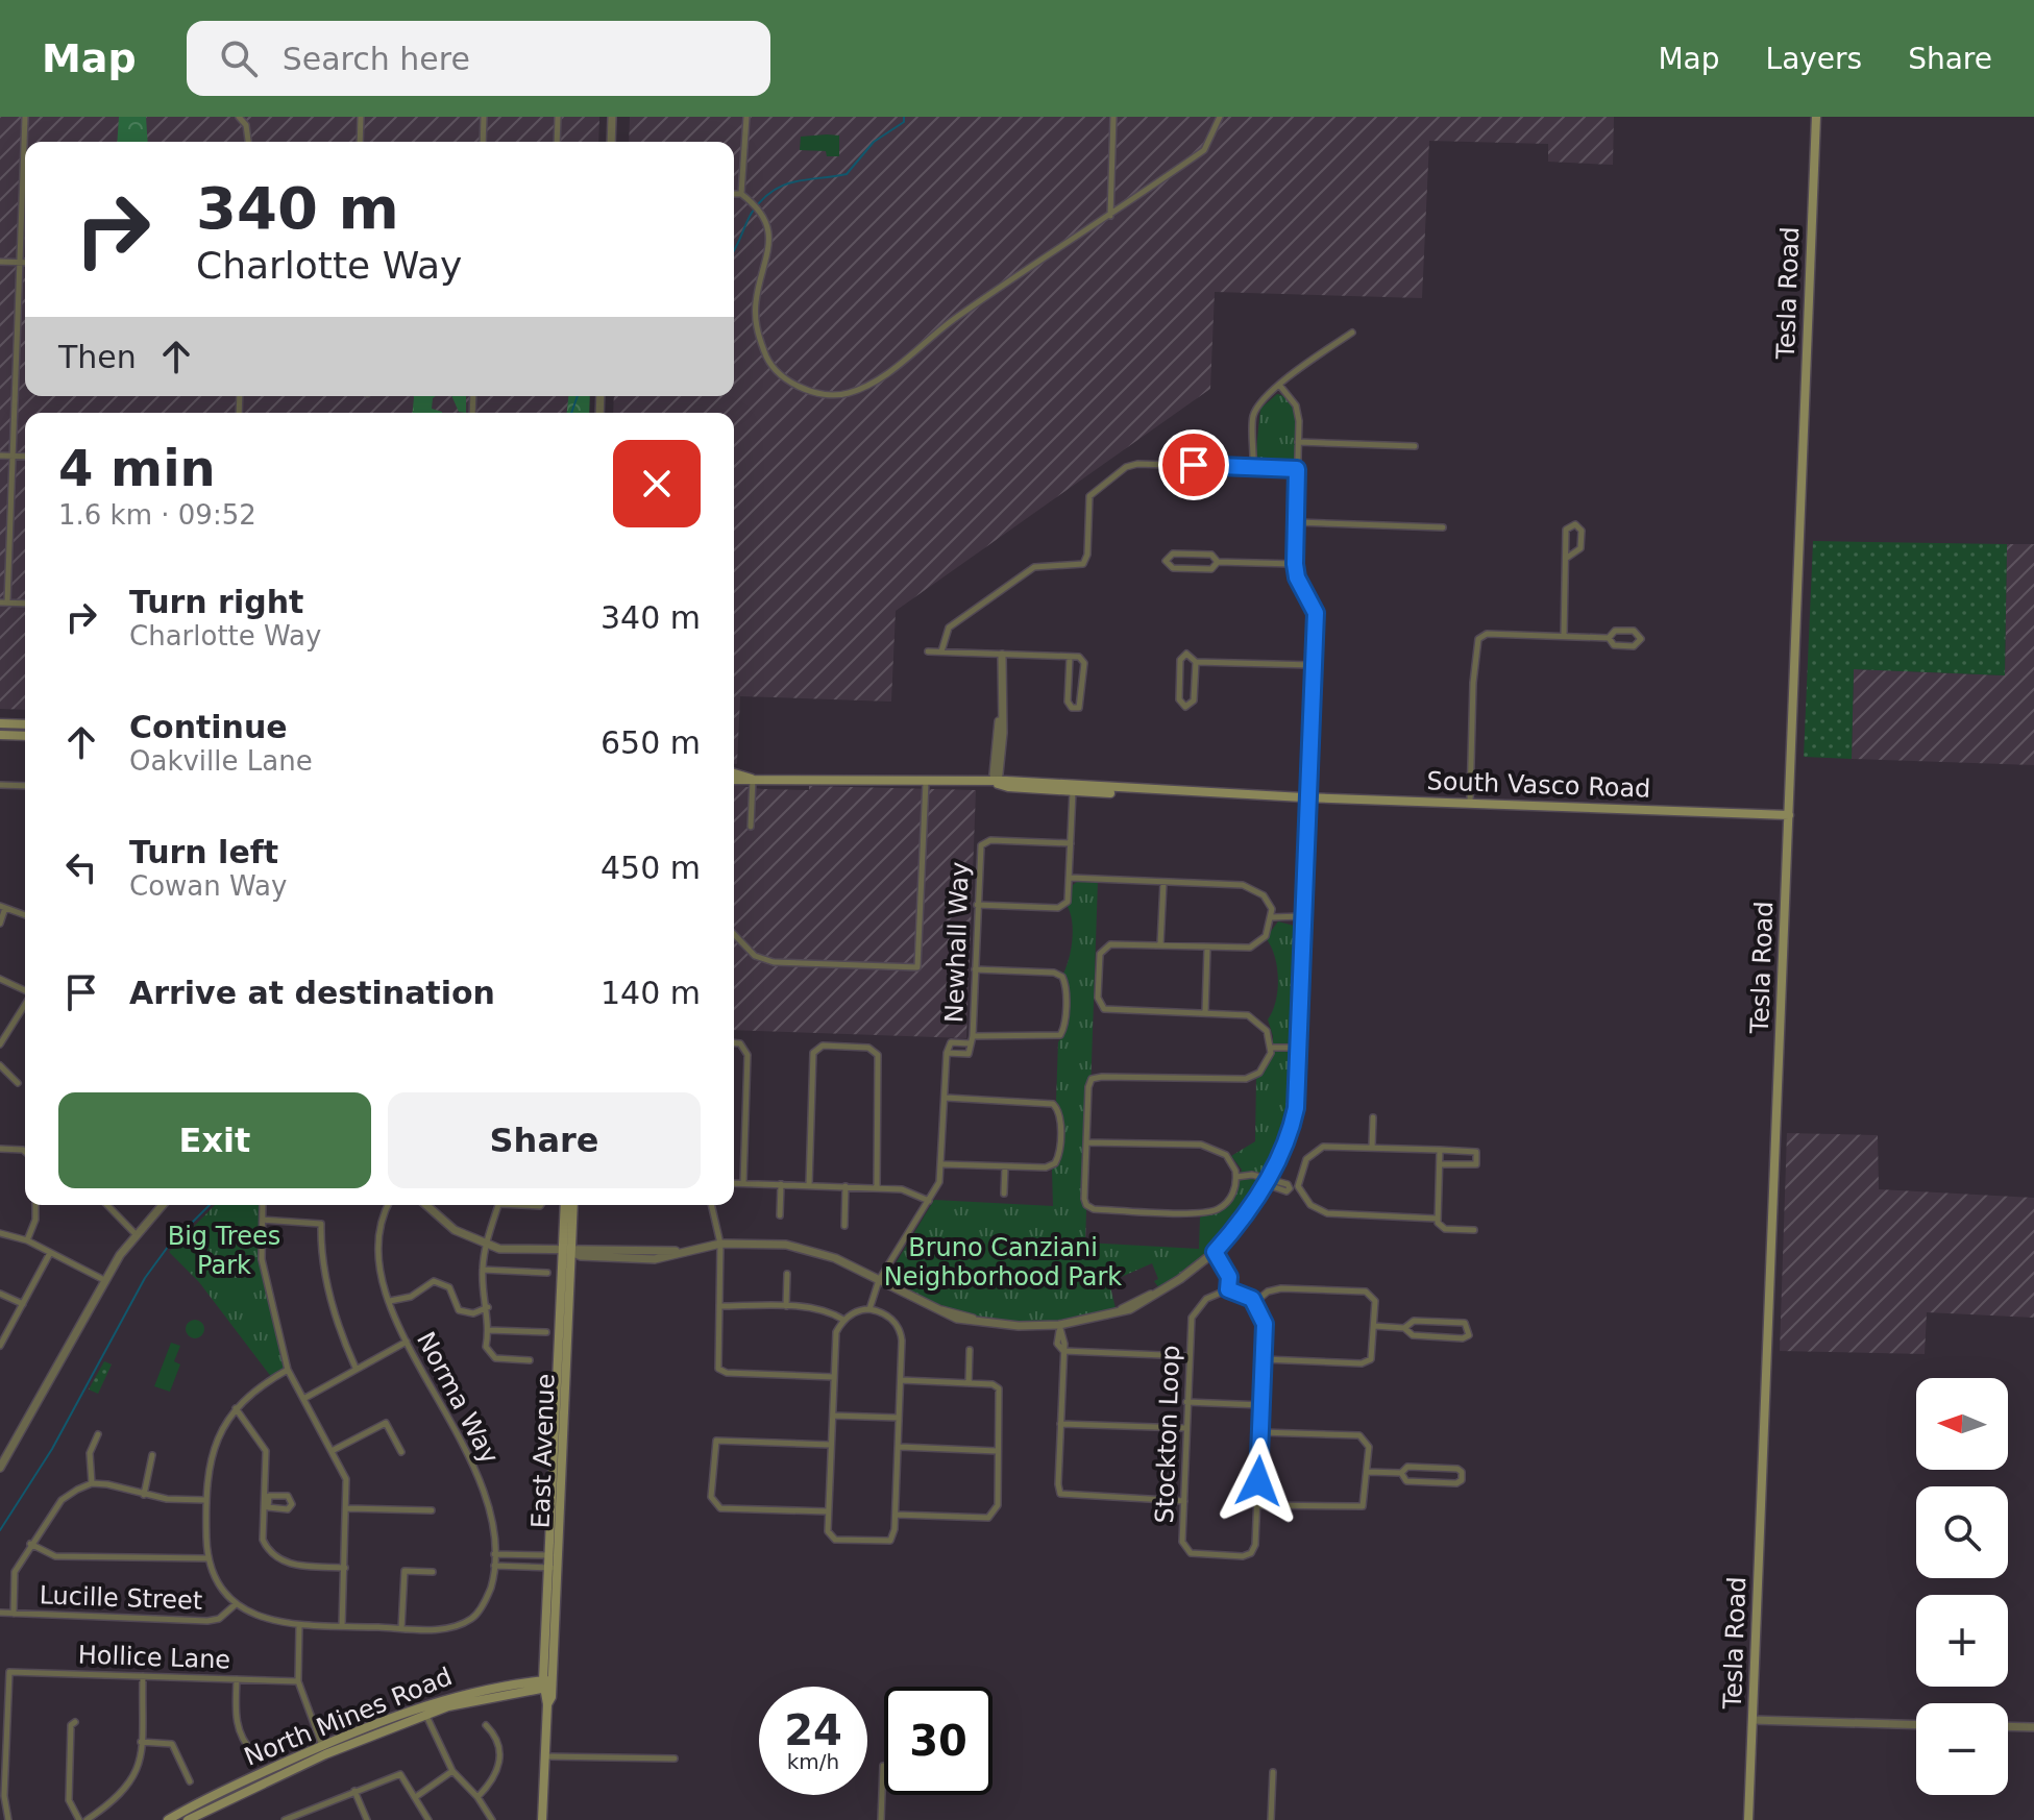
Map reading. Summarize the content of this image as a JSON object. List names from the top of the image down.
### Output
{
  "streets": {
    "main road": [
      "Tesla Road",
      "South Vasco Road",
      "East Avenue",
      "North Mines Road"
    ],
    "street": [
      "Newhall Way",
      "Norma Way",
      "Stockton Loop",
      "Lucille Street",
      "Hollice Lane"
    ]
  },
  "crossings": [
    ["Tesla Road", "South Vasco Road"],
    ["East Avenue", "North Mines Road"]
  ],
  "parks": ["Big Trees Park", "Bruno Canziani Neighborhood Park"],
  "north": "left",
  "page": {
    "header": "Map",
    "search": "Search here",
    "nav": ["Map", "Layers", "Share"],
    "turn": ["340 m", "Charlotte Way"],
    "then": "Then",
    "heading": ["4 min", "1.6 km · 09:52"],
    "list": [
      {
        "name": "Turn right",
        "note": "Charlotte Way",
        "value": "340 m"
      },
      {
        "name": "Continue",
        "note": "Oakville Lane",
        "value": "650 m"
      },
      {
        "name": "Turn left",
        "note": "Cowan Way",
        "value": "450 m"
      },
      {
        "name": "Arrive at destination",
        "value": "140 m"
      }
    ],
    "buttons": ["Exit", "Share"],
    "map_buttons": ["+", "−"],
    "speed": "24 km/h",
    "limit": "30"
  }
}
